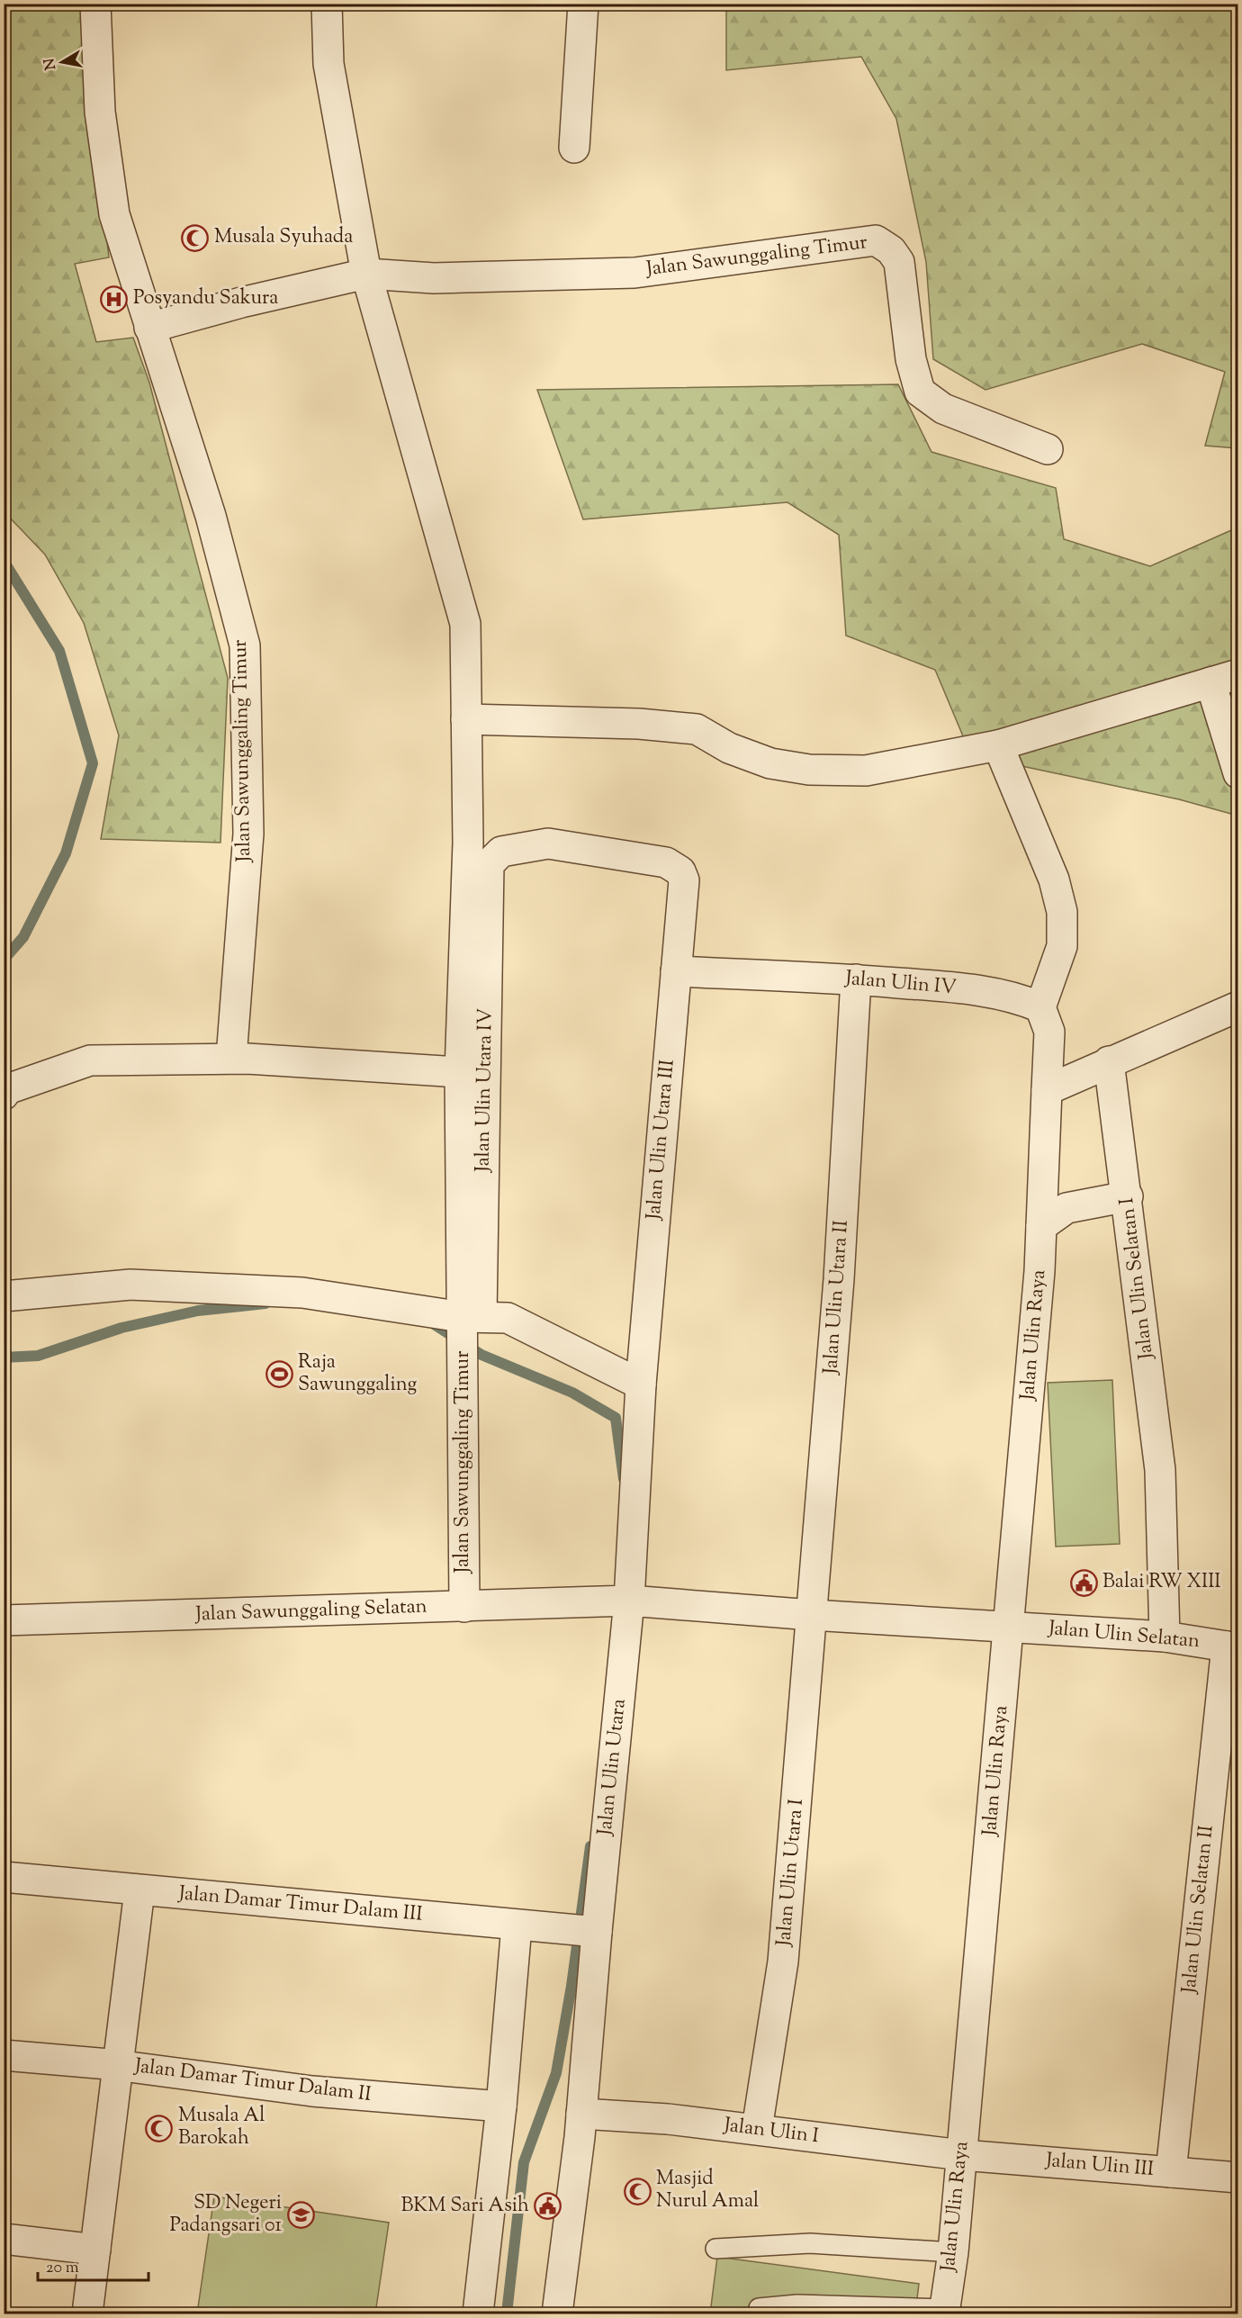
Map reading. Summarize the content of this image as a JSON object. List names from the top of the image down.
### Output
{
  "streets": {
    "street": [
      "Jalan Sawunggaling Timur",
      "Jalan Ulin IV",
      "Jalan Ulin Utara IV",
      "Jalan Ulin Utara III",
      "Jalan Ulin Selatan I",
      "Jalan Ulin Utara II",
      "Jalan Ulin Raya",
      "Jalan Sawunggaling Selatan",
      "Jalan Ulin Selatan",
      "Jalan Ulin Utara",
      "Jalan Ulin Utara I",
      "Jalan Damar Timur Dalam III",
      "Jalan Ulin Selatan II",
      "Jalan Damar Timur Dalam II",
      "Jalan Ulin I",
      "Jalan Ulin III"
    ]
  },
  "crossings": [
    ["Jalan Sawunggaling Timur", "Jalan Ulin Utara IV"],
    ["Jalan Sawunggaling Timur", "Jalan Sawunggaling Selatan"],
    ["Jalan Ulin IV", "Jalan Ulin Utara III"],
    ["Jalan Ulin IV", "Jalan Ulin Utara II"],
    ["Jalan Ulin Utara IV", "Jalan Ulin Utara III"],
    ["Jalan Ulin Utara III", "Jalan Sawunggaling Selatan"],
    ["Jalan Ulin Utara III", "Jalan Ulin Utara"],
    ["Jalan Ulin Selatan I", "Jalan Ulin Selatan"],
    ["Jalan Ulin Utara II", "Jalan Ulin Utara I"],
    ["Jalan Ulin Raya", "Jalan Ulin Selatan"],
    ["Jalan Ulin Raya", "Jalan Ulin I"],
    ["Jalan Ulin Raya", "Jalan Ulin III"],
    ["Jalan Sawunggaling Selatan", "Jalan Ulin Utara"],
    ["Jalan Ulin Selatan", "Jalan Ulin Selatan II"],
    ["Jalan Ulin Utara", "Jalan Damar Timur Dalam III"],
    ["Jalan Ulin Utara", "Jalan Ulin I"],
    ["Jalan Ulin Utara I", "Jalan Ulin I"],
    ["Jalan Ulin Selatan II", "Jalan Ulin III"],
    ["Jalan Ulin I", "Jalan Ulin III"]
  ],
  "places": {
    "mosque": ["Musala Syuhada", "Musala Al Barokah", "Masjid Nurul Amal"],
    "hospital": ["Posyandu Sakura"],
    "sports": ["Raja Sawunggaling"],
    "public building": ["Balai RW XIII", "BKM Sari Asih"],
    "school or university": ["SD Negeri Padangsari 01"]
  },
  "scale_bar": "20 m",
  "north": "left"
}
